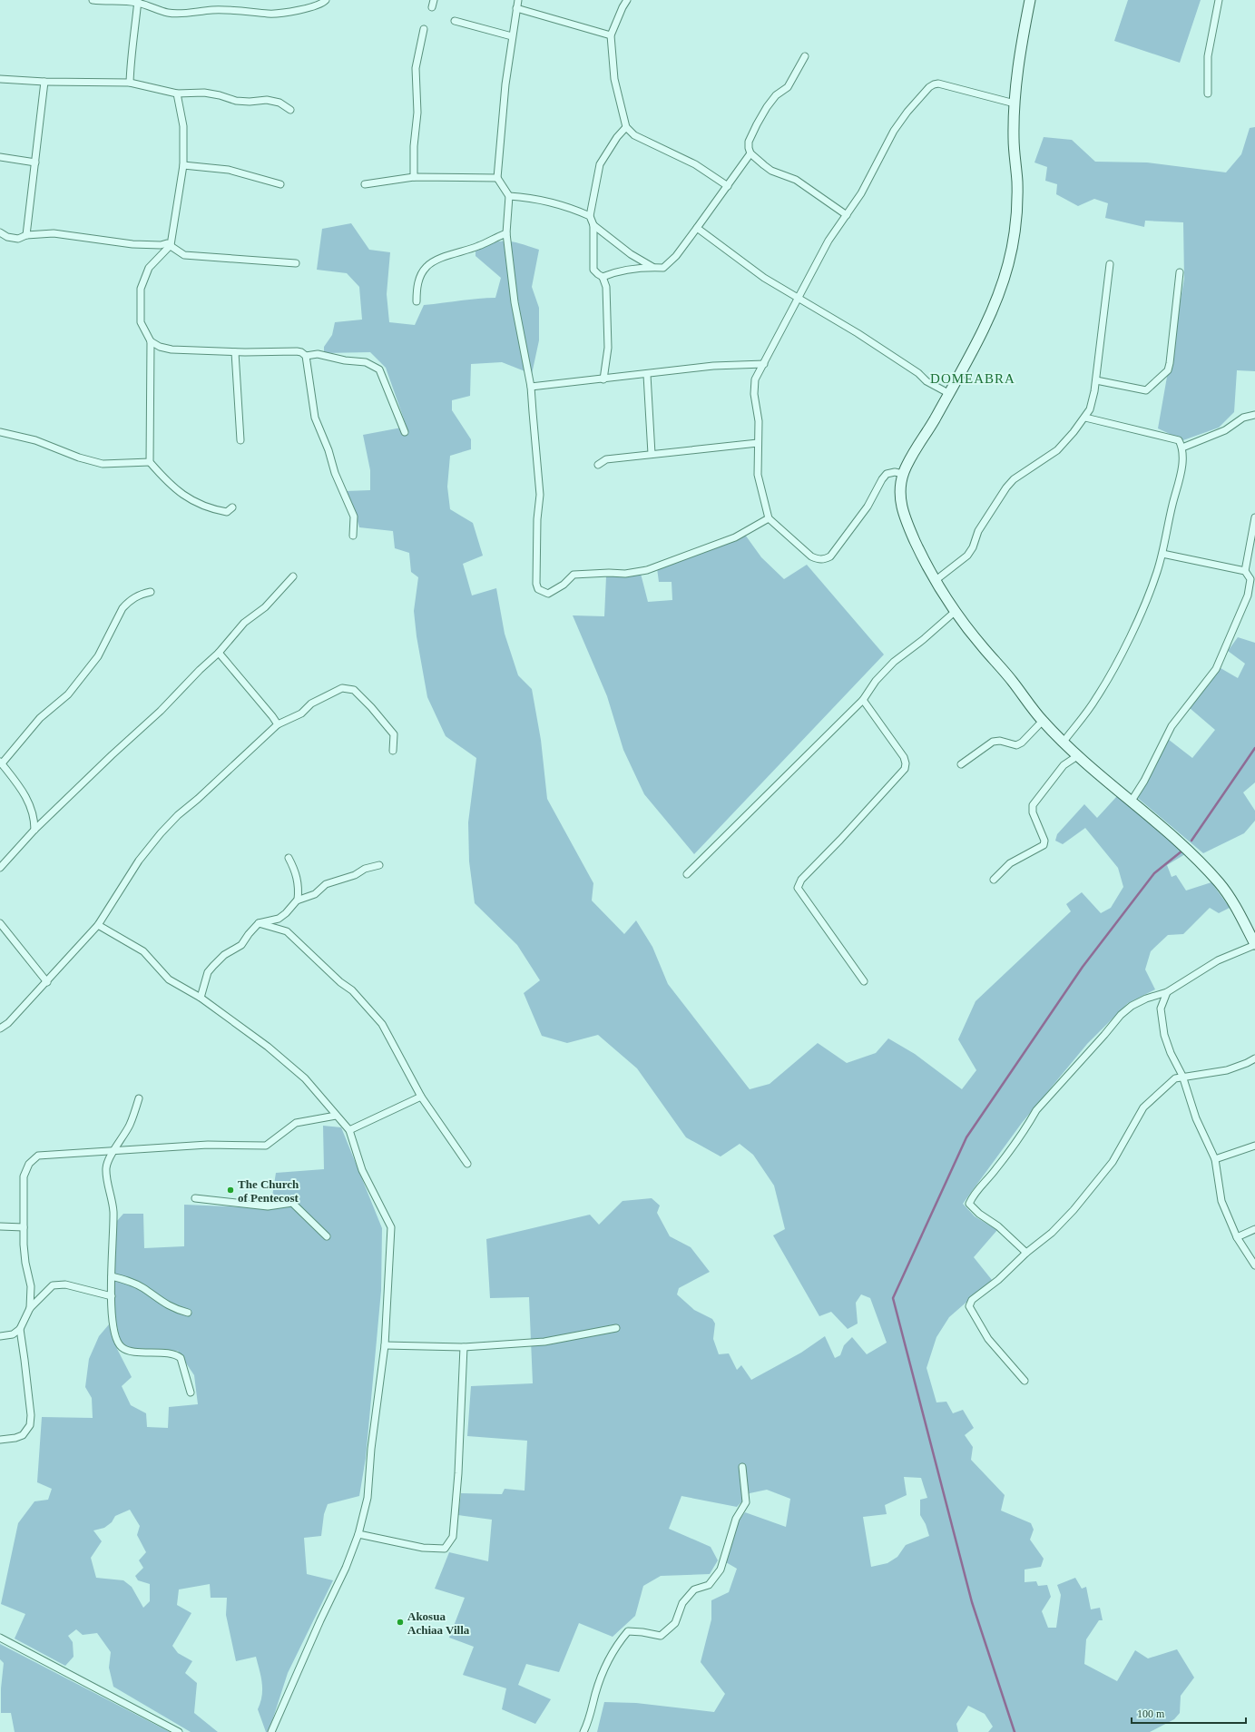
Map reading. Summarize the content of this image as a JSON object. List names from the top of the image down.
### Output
{
  "districts": ["DOMEABRA"],
  "places": ["The Church of Pentecost", "Akosua Achiaa Villa"],
  "scale_bar": "100 m"
}
